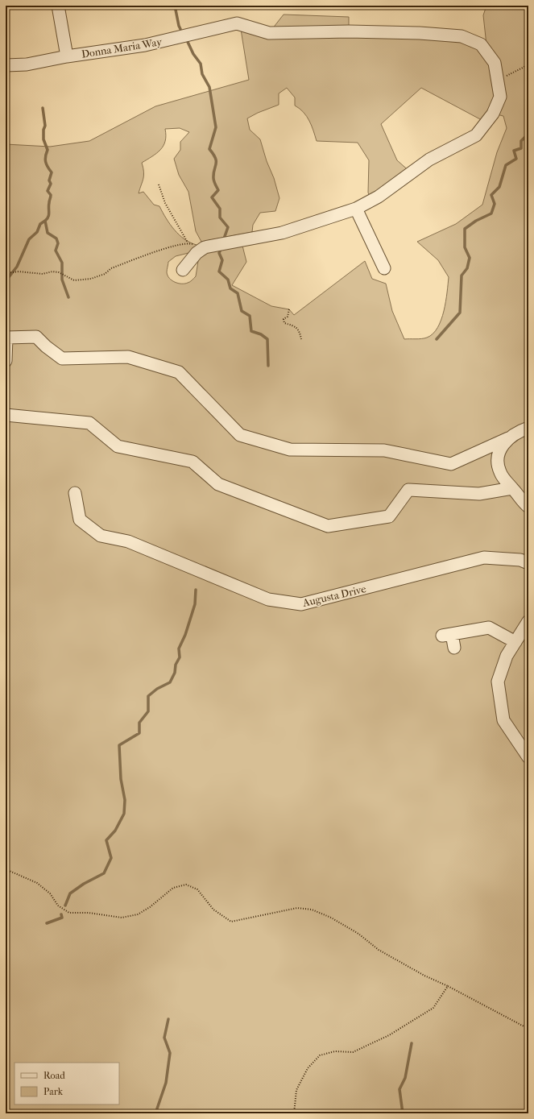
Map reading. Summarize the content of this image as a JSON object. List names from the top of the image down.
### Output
{
  "streets": {
    "street": ["Donna Maria Way", "Augusta Drive"]
  },
  "legend": ["Road", "Park"]
}
